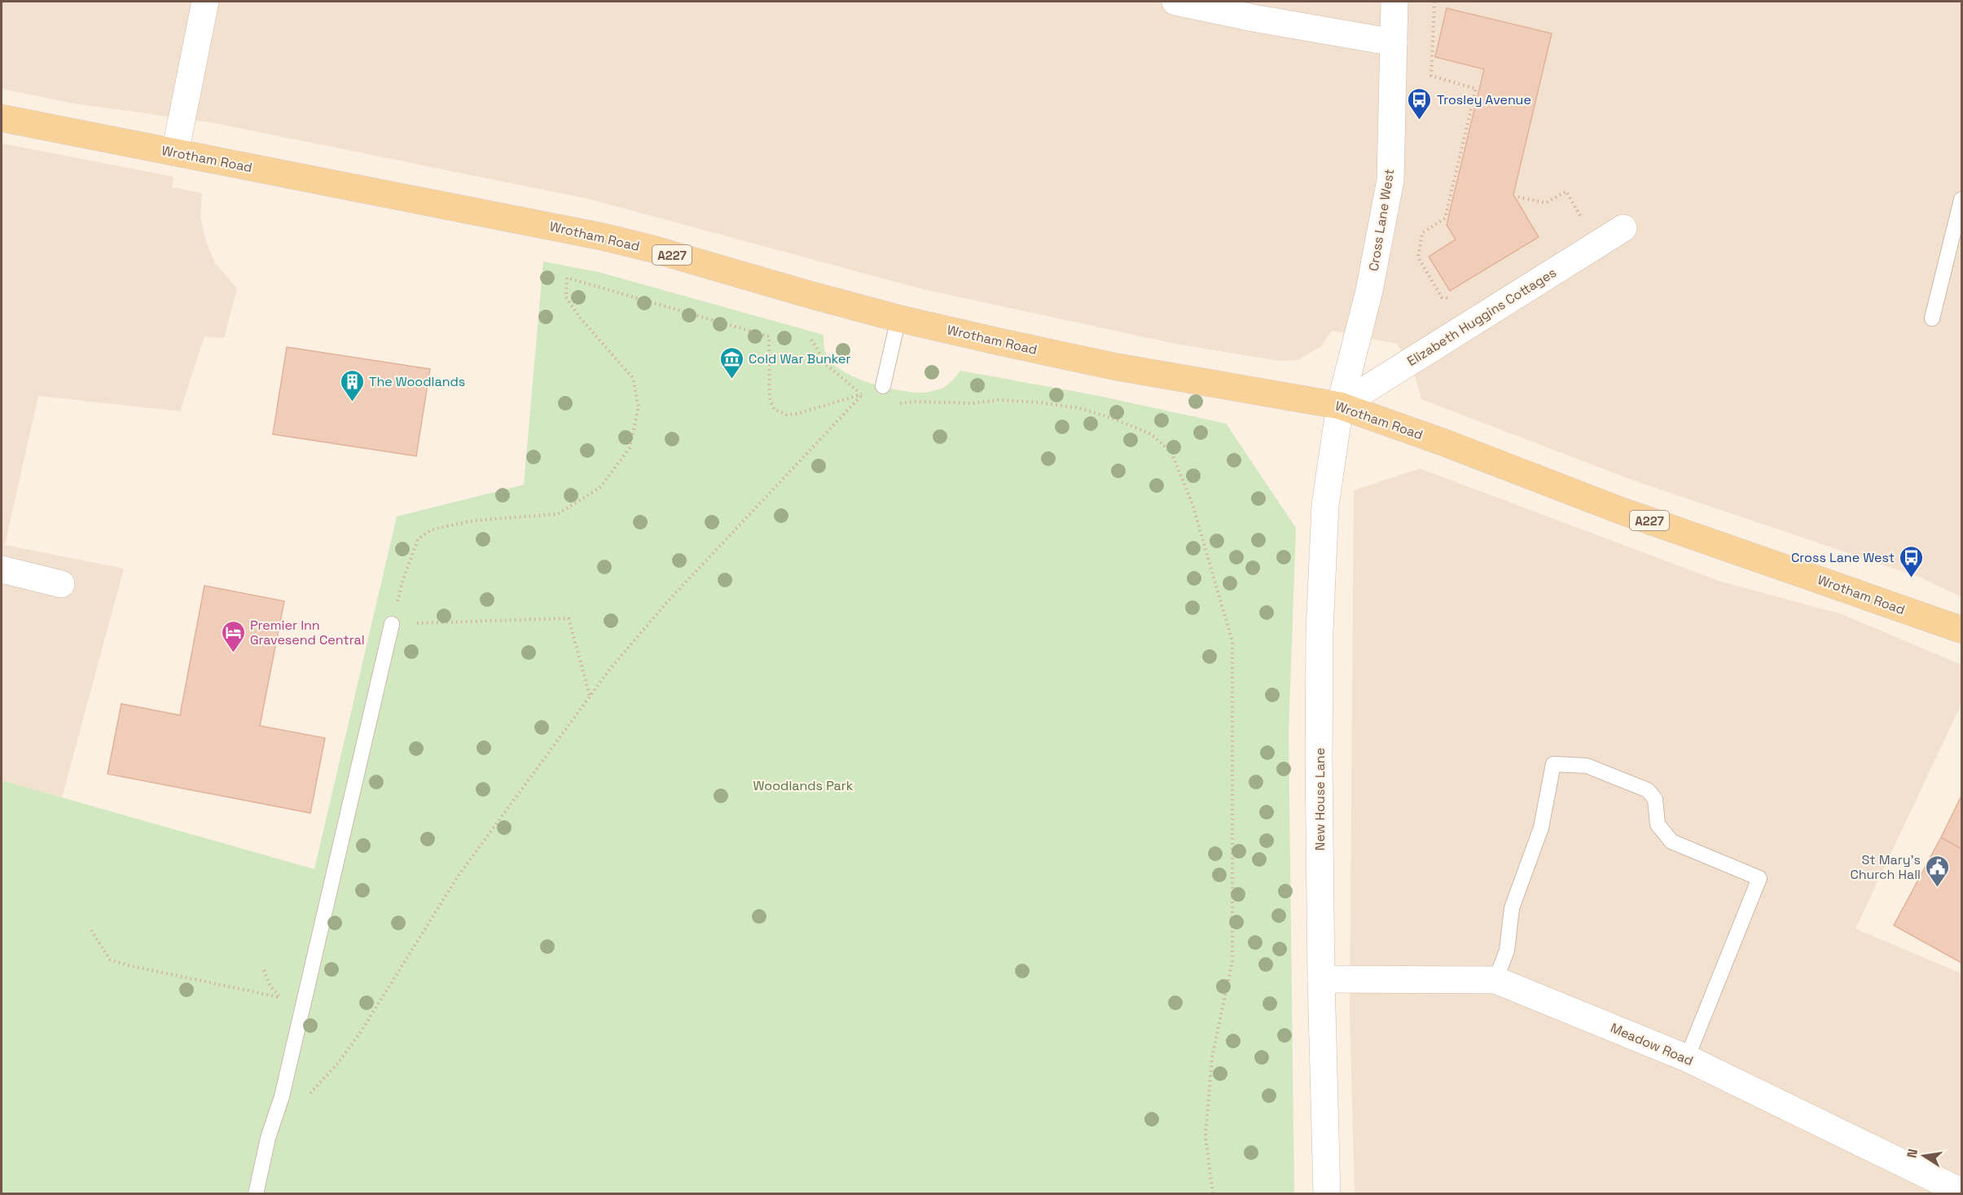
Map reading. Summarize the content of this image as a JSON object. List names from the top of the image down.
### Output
{
  "streets": {
    "main road": ["Wrotham Road", "A227"],
    "street": [
      "Cross Lane West",
      "Elizabeth Huggins Cottages",
      "New House Lane",
      "Meadow Road"
    ]
  },
  "crossings": [
    ["Wrotham Road", "Cross Lane West"],
    ["Wrotham Road", "Elizabeth Huggins Cottages"],
    ["Wrotham Road", "New House Lane"],
    ["Cross Lane West", "Elizabeth Huggins Cottages"],
    ["Cross Lane West", "New House Lane"],
    ["Elizabeth Huggins Cottages", "New House Lane"],
    ["New House Lane", "Meadow Road"]
  ],
  "parks": ["Woodlands Park"],
  "places": {
    "bus stop": ["Trosley Avenue", "Cross Lane West"],
    "museum": ["Cold War Bunker"],
    "building": ["The Woodlands"],
    "hotel": ["Premier Inn Gravesend Central"],
    "public building": ["St Mary's Church Hall"]
  },
  "north": "left"
}
